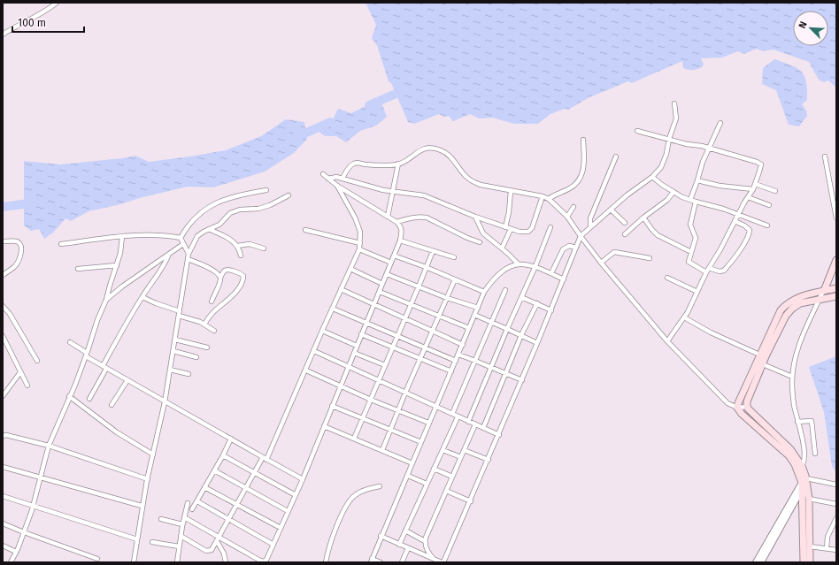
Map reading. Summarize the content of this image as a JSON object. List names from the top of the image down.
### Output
{
  "scale_bar": "100 m",
  "north": "top left"
}
